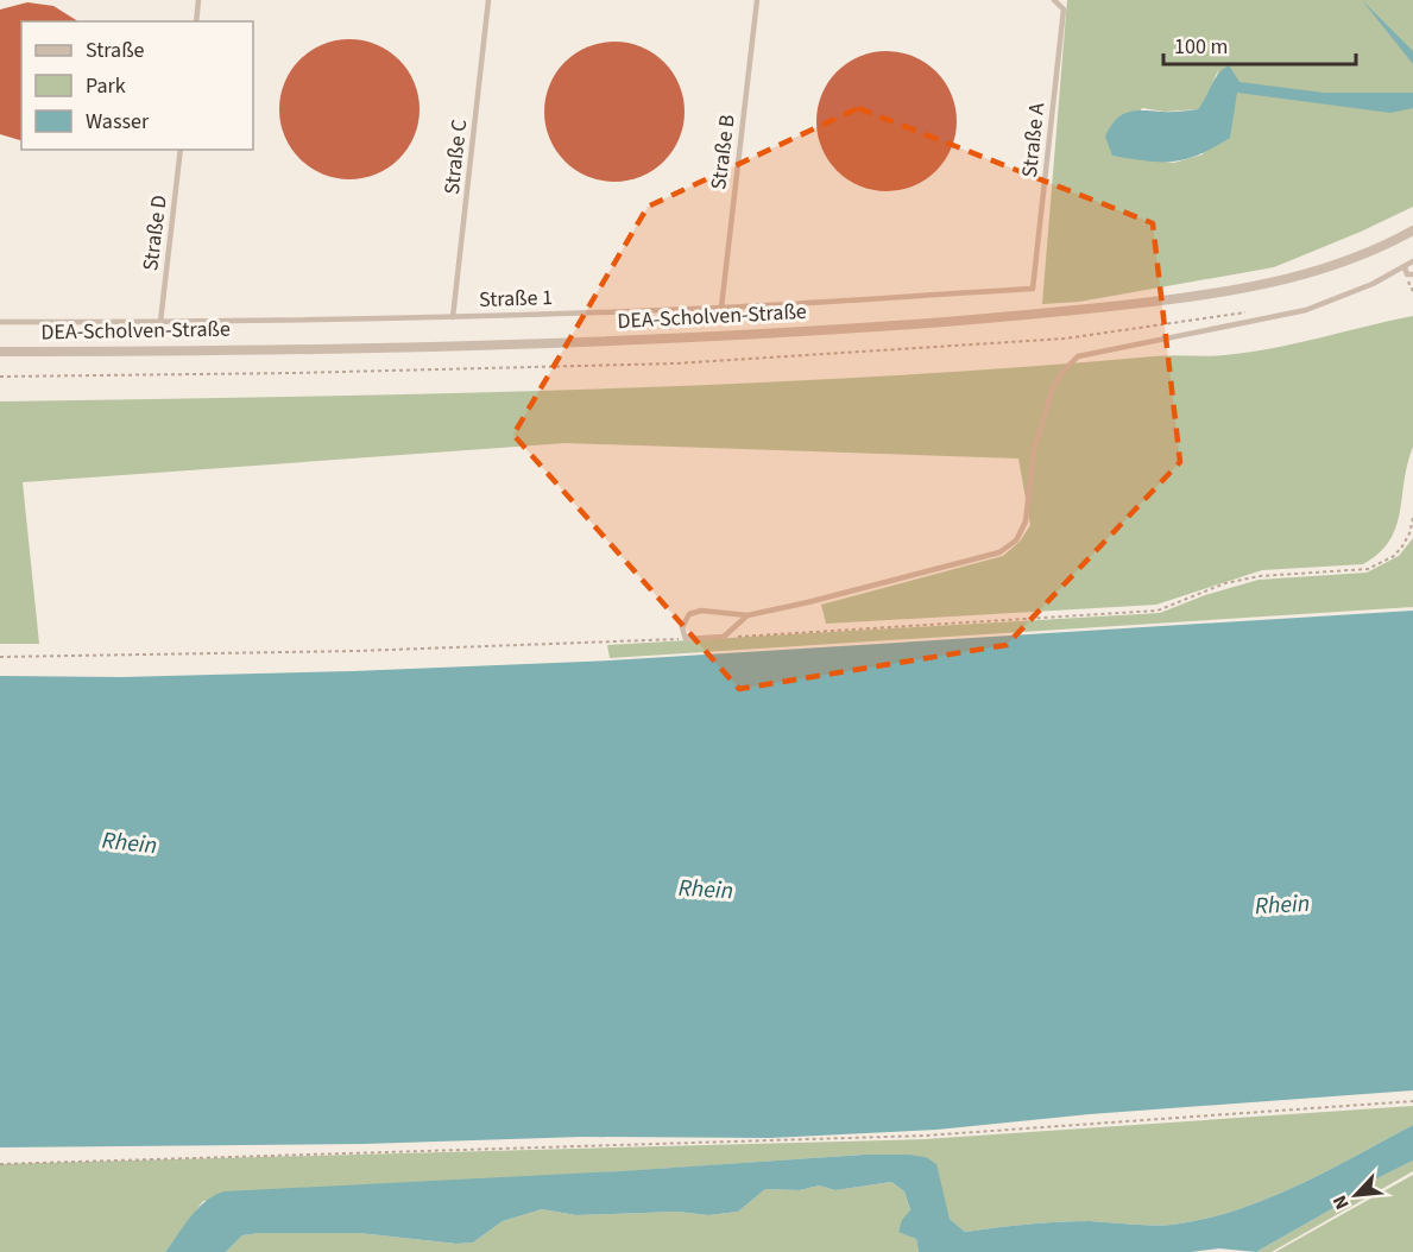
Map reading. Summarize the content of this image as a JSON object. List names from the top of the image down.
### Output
{
  "streets": {
    "street": ["DEA-Scholven-Straße"],
    "lane": [
      "Straße A",
      "Straße B",
      "Straße C",
      "Straße D",
      "Straße 1"
    ]
  },
  "crossings": [
    ["Straße A", "Straße 1"],
    ["Straße B", "Straße 1"],
    ["Straße C", "Straße 1"],
    ["Straße D", "Straße 1"]
  ],
  "water": ["Rhein"],
  "legend": ["Straße", "Park", "Wasser"],
  "scale_bar": "100 m",
  "north": "bottom left"
}
